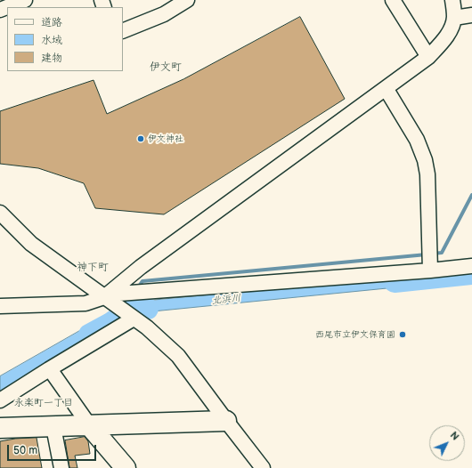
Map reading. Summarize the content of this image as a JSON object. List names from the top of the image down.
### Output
{
  "districts": ["伊文町", "神下町", "永楽町一丁目"],
  "water": ["北浜川"],
  "places": ["伊文神社", "西尾市立伊文保育園"],
  "legend": ["道路", "水域", "建物"],
  "scale_bar": "50 m",
  "north": "top right"
}
